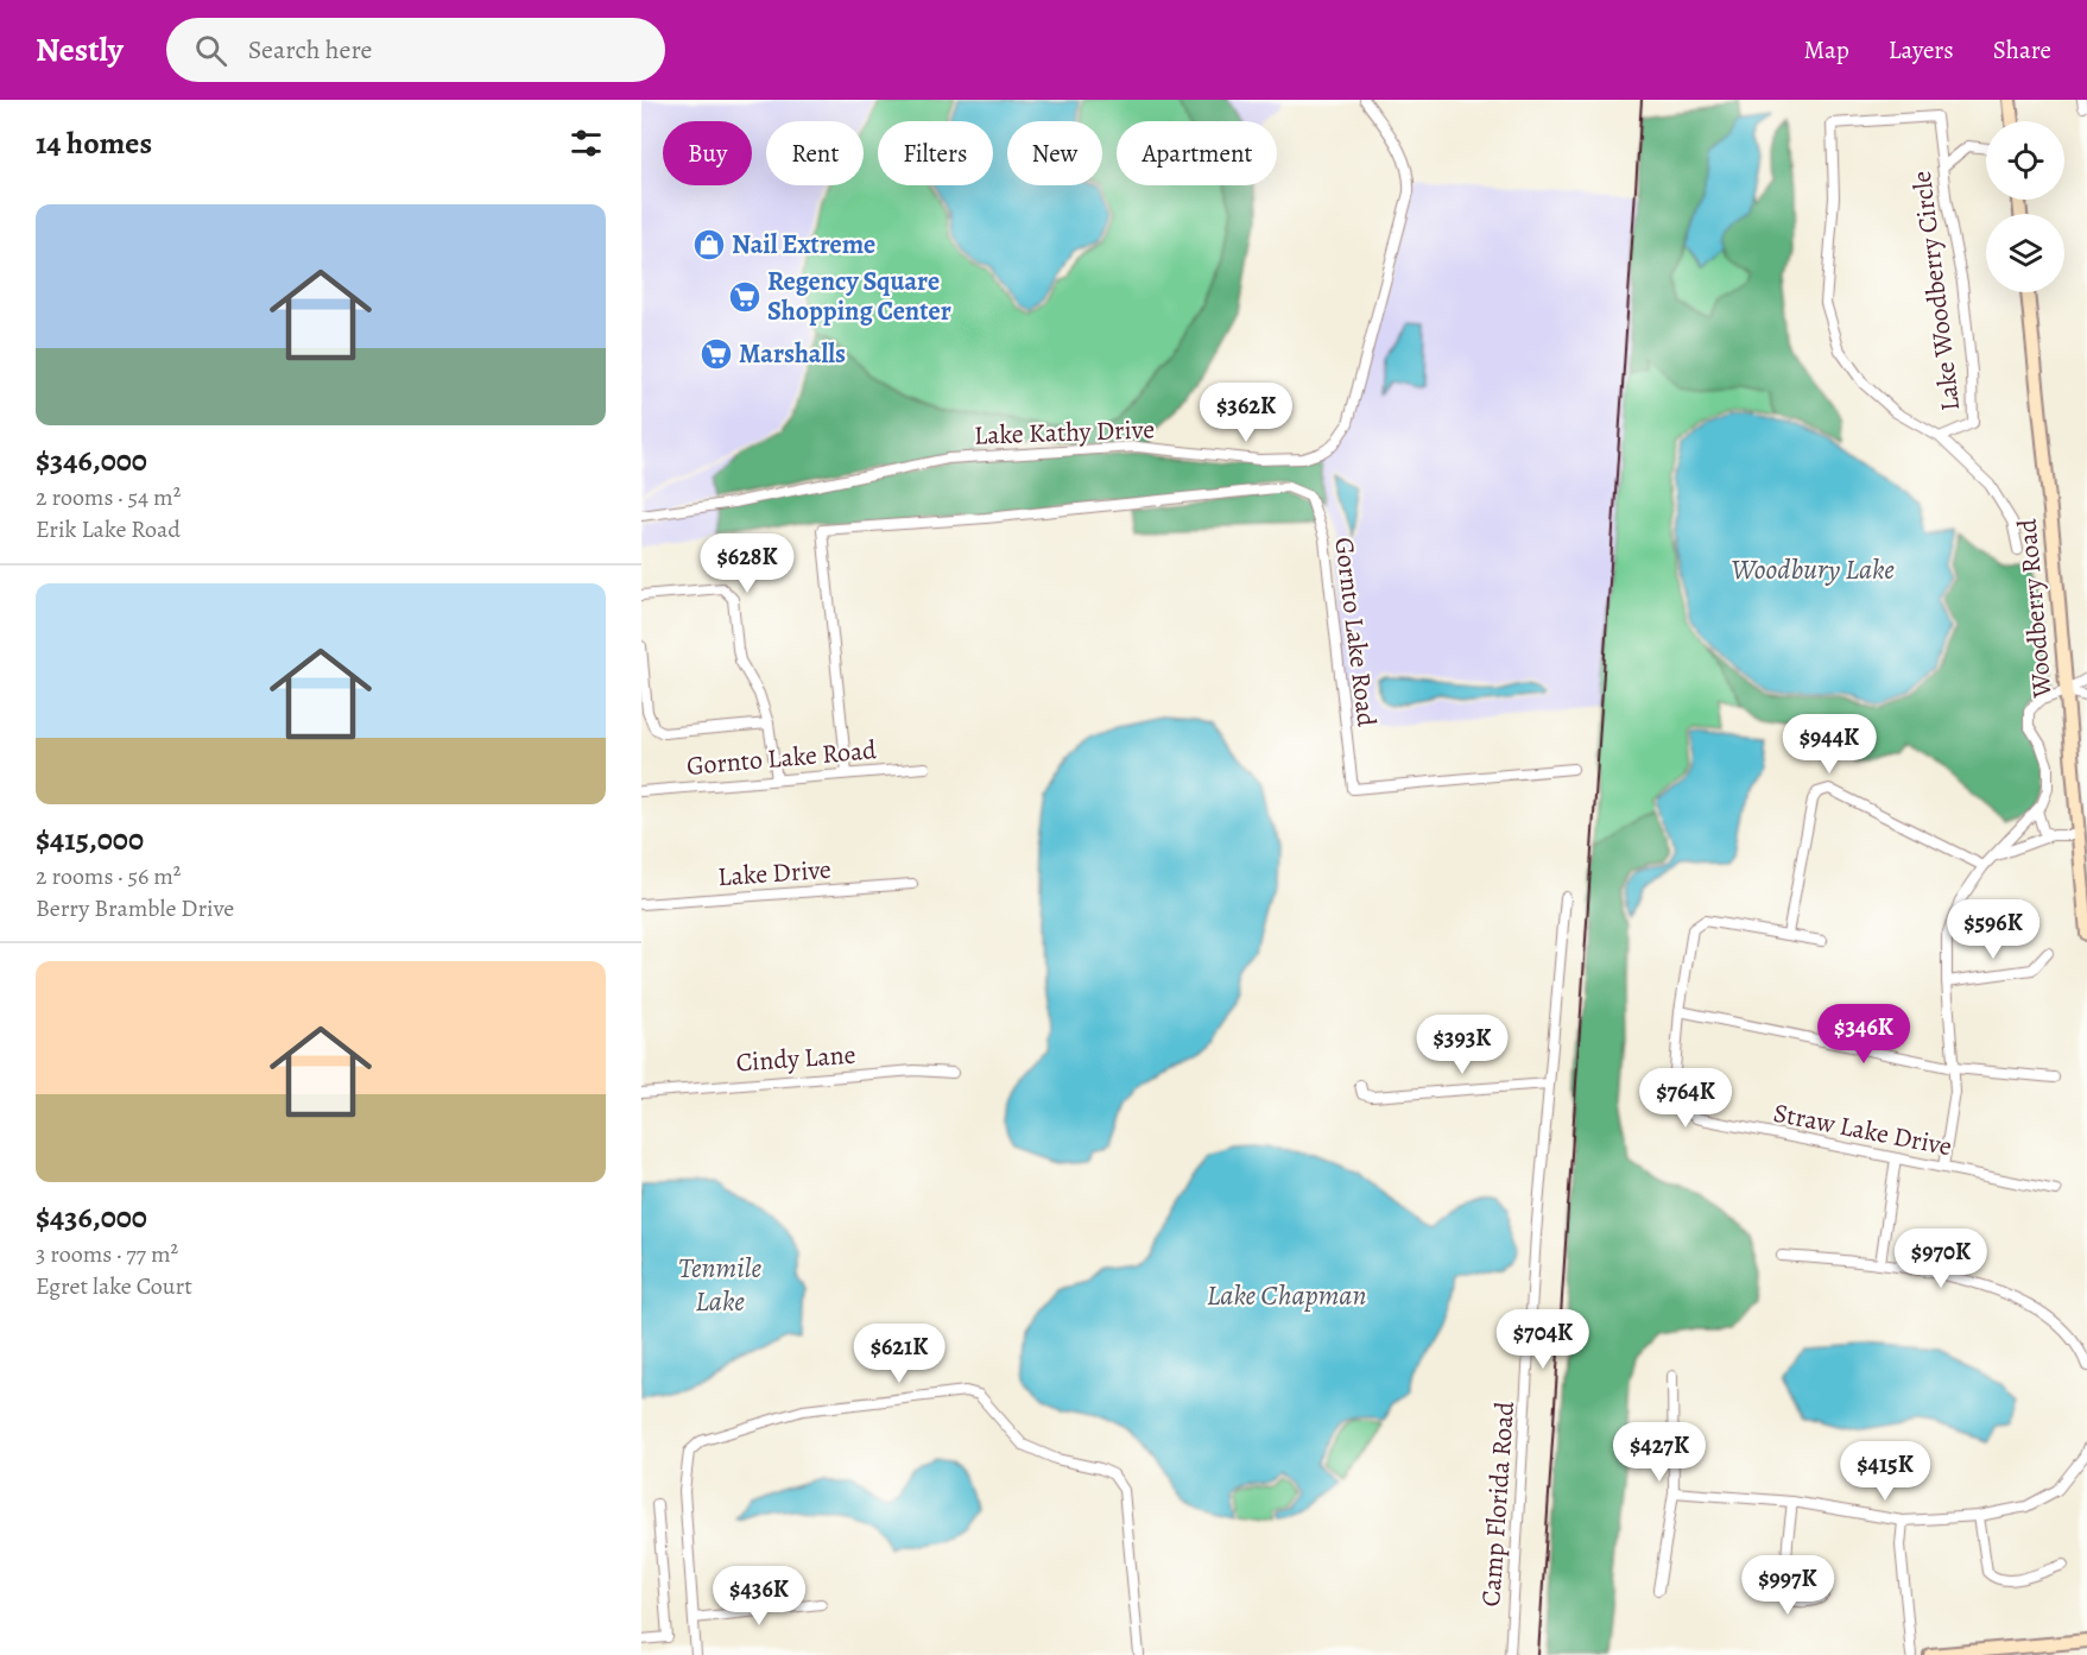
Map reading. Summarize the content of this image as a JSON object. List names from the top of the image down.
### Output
{
  "streets": {
    "street": [
      "Lake Woodberry Circle",
      "Lake Kathy Drive",
      "Woodberry Road",
      "Gornto Lake Road",
      "Lake Drive",
      "Cindy Lane",
      "Straw Lake Drive",
      "Camp Florida Road"
    ]
  },
  "water": ["Woodbury Lake", "Tenmile Lake", "Lake Chapman"],
  "places": {
    "shop": ["Nail Extreme"],
    "supermarket": ["Regency Square Shopping Center", "Marshalls"]
  },
  "page": {
    "header": "Nestly",
    "search": "Search here",
    "nav": ["Map", "Layers", "Share"],
    "heading": "14 homes",
    "chip": [
      "Buy",
      "Rent",
      "Filters",
      "New",
      "Apartment"
    ],
    "list": [
      {
        "name": "$346,000",
        "note": "2 rooms · 54 m² · Erik Lake Road"
      },
      {
        "name": "$415,000",
        "note": "2 rooms · 56 m² · Berry Bramble Drive"
      },
      {
        "name": "$436,000",
        "note": "3 rooms · 77 m² · Egret lake Court"
      }
    ],
    "price": [
      "$362K",
      "$628K",
      "$944K",
      "$596K",
      "$346K",
      "$393K",
      "$764K",
      "$970K",
      "$704K",
      "$621K",
      "$427K",
      "$415K",
      "$997K",
      "$436K"
    ]
  }
}
